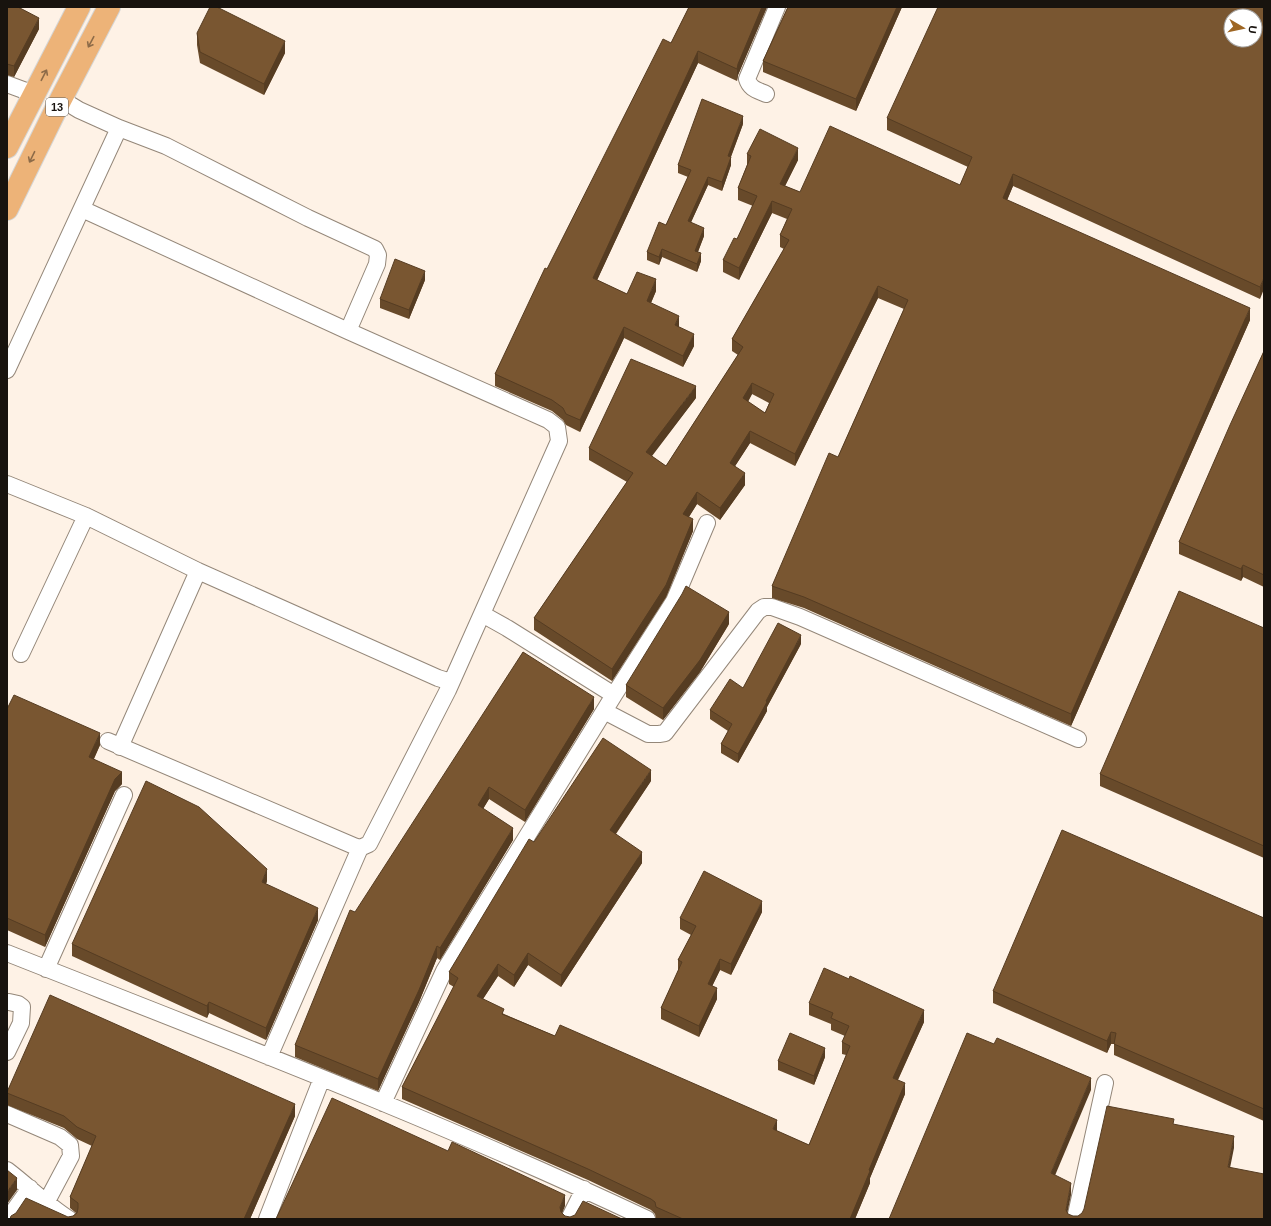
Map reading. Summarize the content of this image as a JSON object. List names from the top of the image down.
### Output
{
  "streets": {
    "highway": ["13"]
  },
  "north": "right"
}
